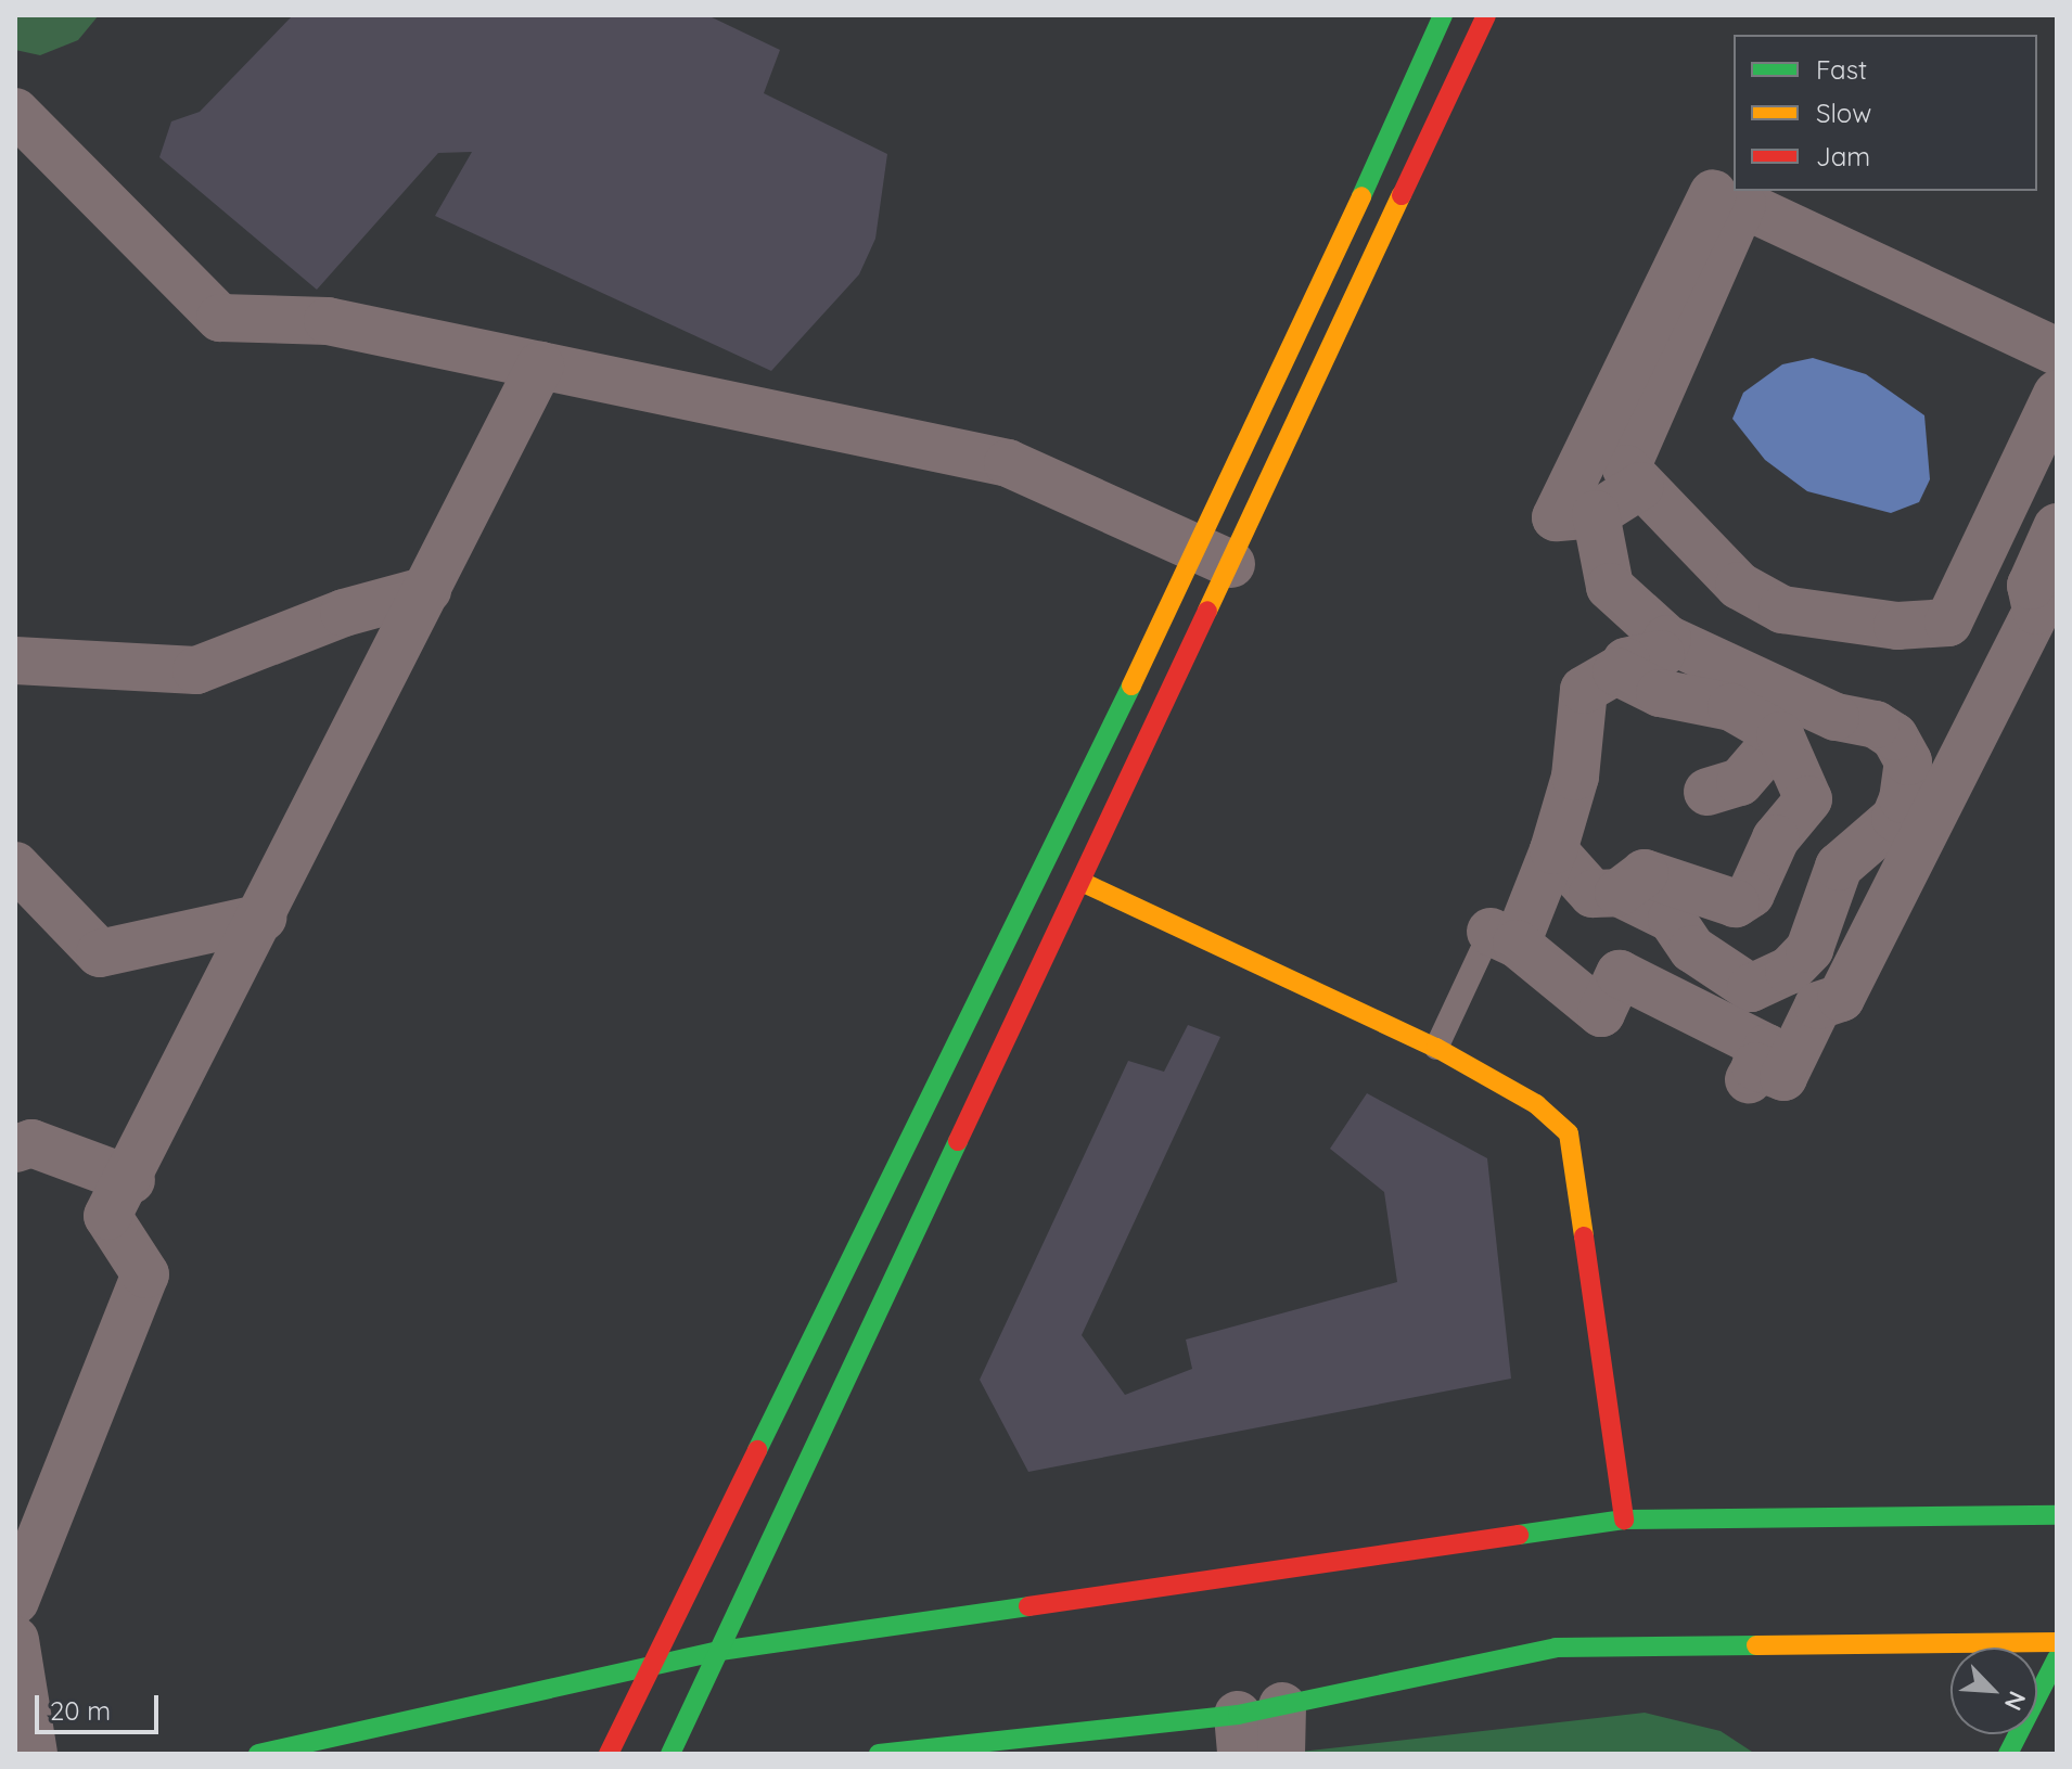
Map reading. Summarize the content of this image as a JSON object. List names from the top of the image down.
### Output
{
  "legend": ["Fast", "Slow", "Jam"],
  "scale_bar": "20 m",
  "north": "bottom right"
}
